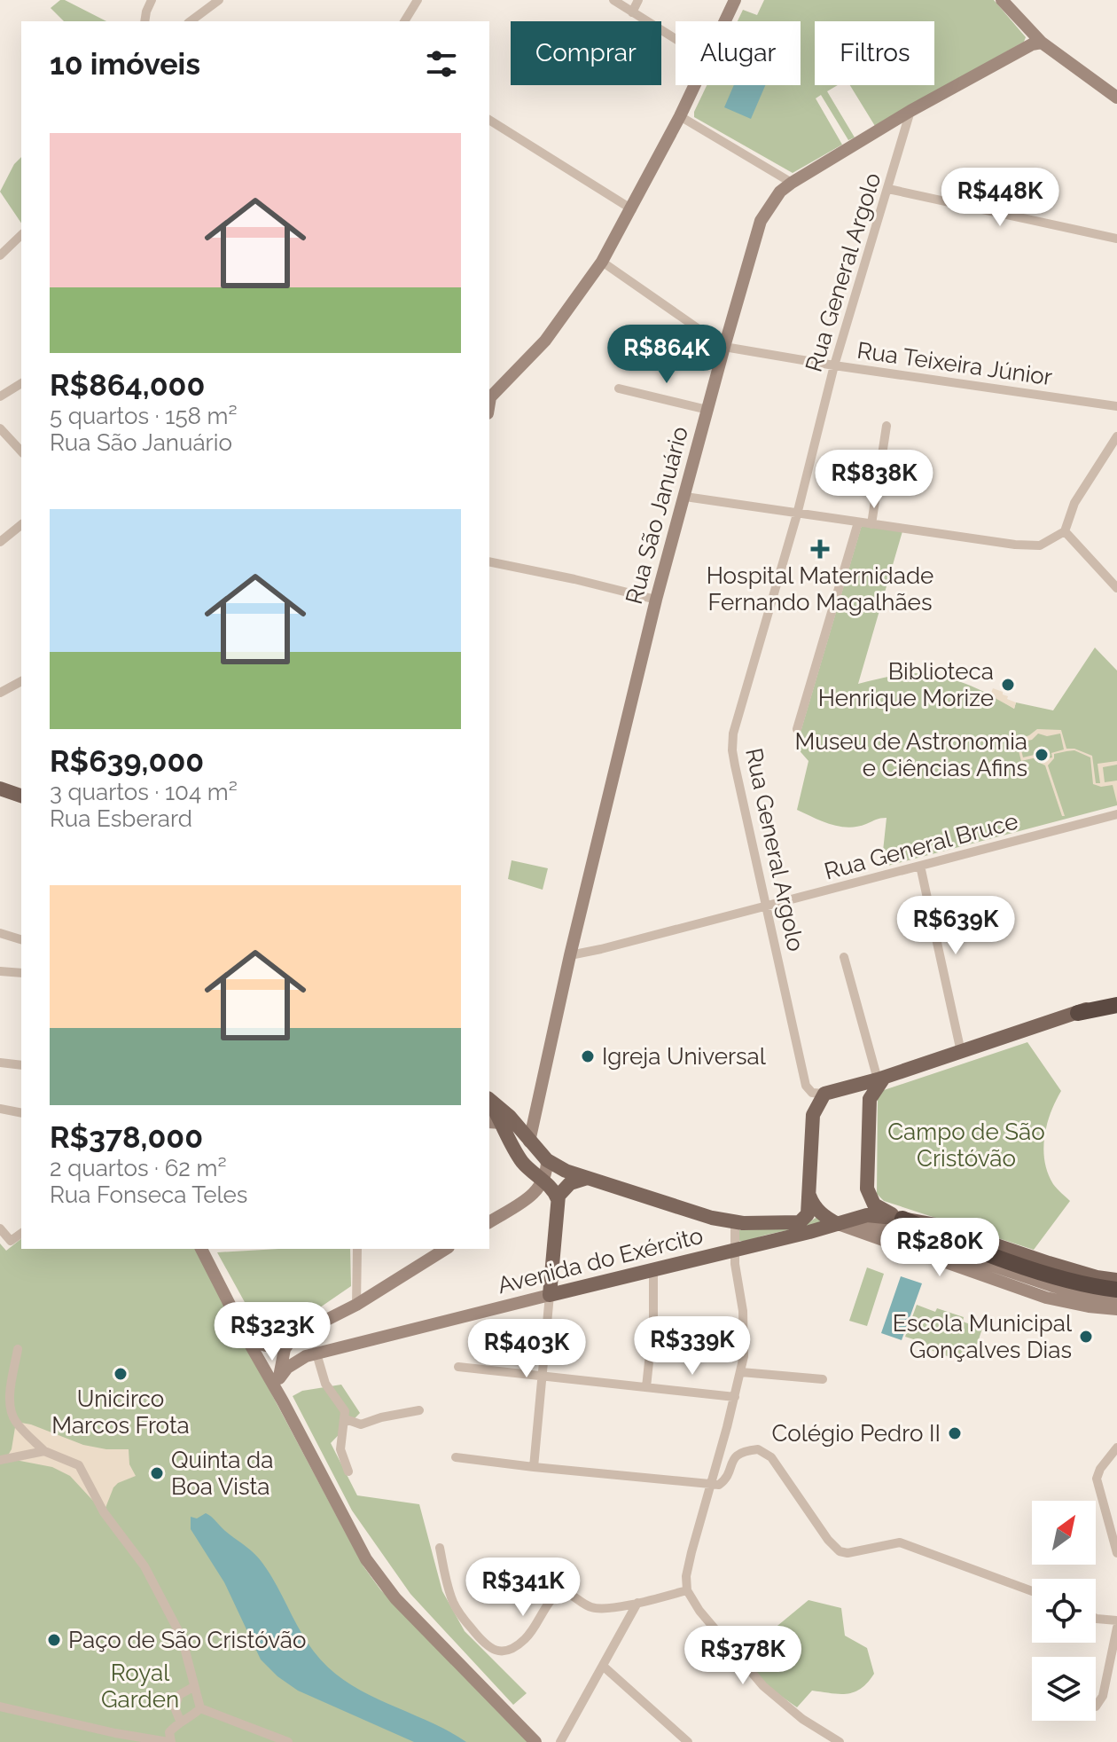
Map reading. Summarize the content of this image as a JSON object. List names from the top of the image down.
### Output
{
  "streets": {
    "main road": ["Avenida do Exército"],
    "street": [
      "Rua General Argolo",
      "Rua Teixeira Júnior",
      "Rua São Januário",
      "Rua General Bruce"
    ]
  },
  "crossings": [
    ["Rua General Argolo", "Rua Teixeira Júnior"],
    ["Rua General Argolo", "Rua São Januário"],
    ["Rua General Argolo", "Rua General Bruce"],
    ["Rua Teixeira Júnior", "Rua São Januário"],
    ["Rua São Januário", "Rua General Bruce"]
  ],
  "parks": ["Campo de São Cristóvão", "Royal Garden"],
  "places": {
    "health": ["Hospital Maternidade Fernando Magalhães"],
    "other": [
      "Biblioteca Henrique Morize",
      "Museu de Astronomia e Ciências Afins",
      "Igreja Universal",
      "Escola Municipal Gonçalves Dias",
      "Unicirco Marcos Frota",
      "Colégio Pedro II",
      "Quinta da Boa Vista",
      "Paço de São Cristóvão"
    ]
  },
  "north": "top right",
  "page": {
    "chip": ["Comprar", "Alugar", "Filtros"],
    "heading": "10 imóveis",
    "list": [
      {
        "name": "R$864,000",
        "note": "5 quartos · 158 m² · Rua São Januário"
      },
      {
        "name": "R$639,000",
        "note": "3 quartos · 104 m² · Rua Esberard"
      },
      {
        "name": "R$378,000",
        "note": "2 quartos · 62 m² · Rua Fonseca Teles"
      }
    ],
    "price": [
      "R$448K",
      "R$864K",
      "R$838K",
      "R$639K",
      "R$280K",
      "R$323K",
      "R$339K",
      "R$403K",
      "R$341K",
      "R$378K"
    ]
  }
}
